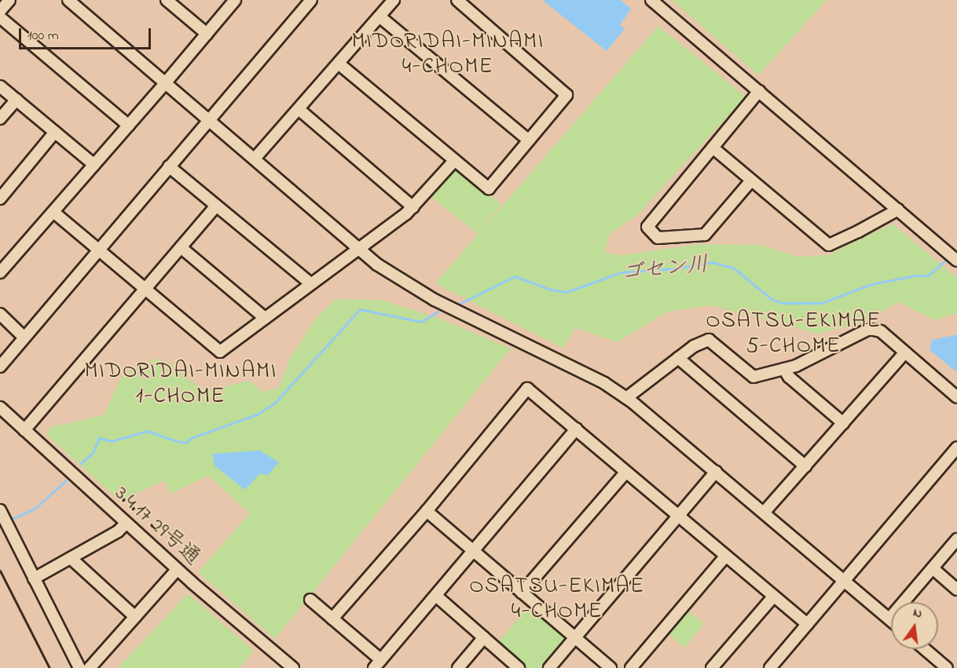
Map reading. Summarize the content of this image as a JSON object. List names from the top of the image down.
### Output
{
  "streets": {
    "street": ["3.4.17 29号通"]
  },
  "districts": [
    "MIDORIDAI-MINAMI 4-CHOME",
    "OSATSU-EKIMAE 5-CHOME",
    "MIDORIDAI-MINAMI 1-CHOME",
    "OSATSU-EKIMAE 4-CHOME"
  ],
  "water": ["ゴセン川"],
  "scale_bar": "100 m",
  "north": "top"
}
